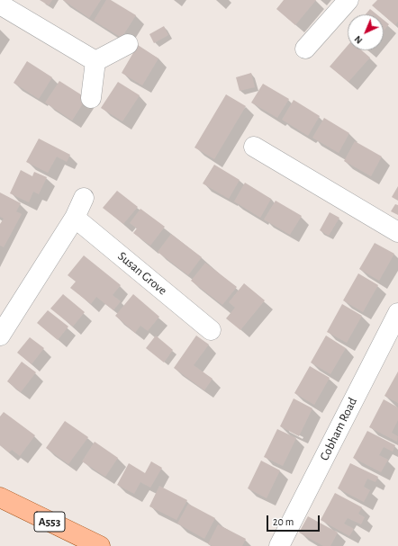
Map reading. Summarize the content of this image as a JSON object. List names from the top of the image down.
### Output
{
  "streets": {
    "main road": ["A553"],
    "street": ["Susan Grove", "Cobham Road"]
  },
  "scale_bar": "20 m",
  "north": "bottom left"
}
